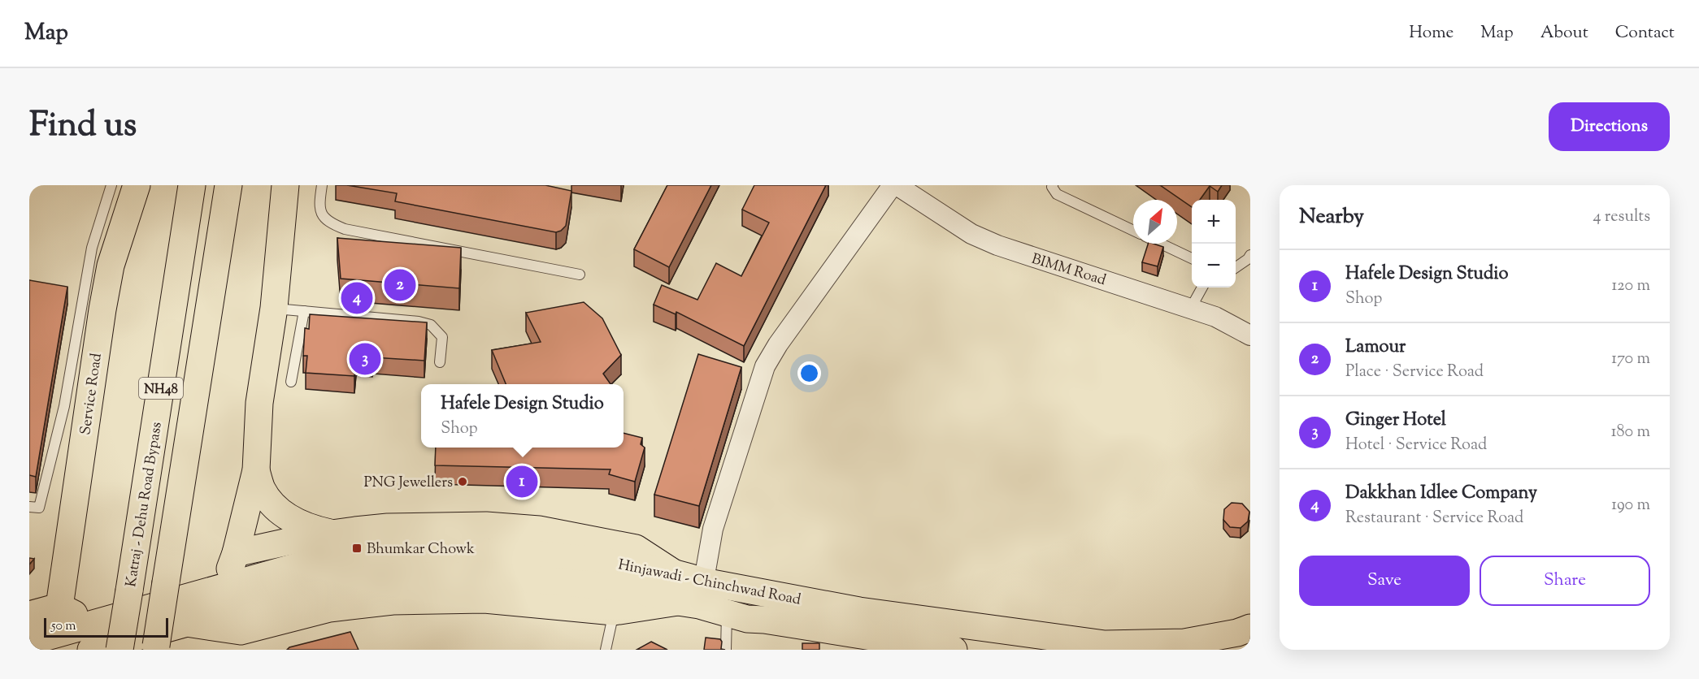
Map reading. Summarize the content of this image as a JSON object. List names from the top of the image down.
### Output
{
  "streets": {
    "main road": [
      "NH48",
      "Service Road",
      "Katraj - Dehu Road Bypass",
      "Hinjawadi - Chinchwad Road"
    ],
    "street": ["BIMM Road"]
  },
  "places": {
    "other": ["PNG Jewellers"],
    "transit": ["Bhumkar Chowk"]
  },
  "scale_bar": "50 m",
  "north": "top right",
  "page": {
    "header": "Map",
    "nav": [
      "Home",
      "Map",
      "About",
      "Contact"
    ],
    "title": "Find us",
    "buttons": [
      "Directions",
      ["Save", "Share"]
    ],
    "heading": ["Nearby", "4 results"],
    "map_buttons": ["+", "−"],
    "list": [
      {
        "mark": "1",
        "name": "Hafele Design Studio",
        "note": "Shop",
        "value": "120 m"
      },
      {
        "mark": "2",
        "name": "Lamour",
        "note": "Place · Service Road",
        "value": "170 m"
      },
      {
        "mark": "3",
        "name": "Ginger Hotel",
        "note": "Hotel · Service Road",
        "value": "180 m"
      },
      {
        "mark": "4",
        "name": "Dakkhan Idlee Company",
        "note": "Restaurant · Service Road",
        "value": "190 m"
      }
    ],
    "pins": [
      "2",
      "4",
      "3",
      "1"
    ],
    "popup": ["Hafele Design Studio", "Shop"],
    "scale": "50 m"
  }
}
